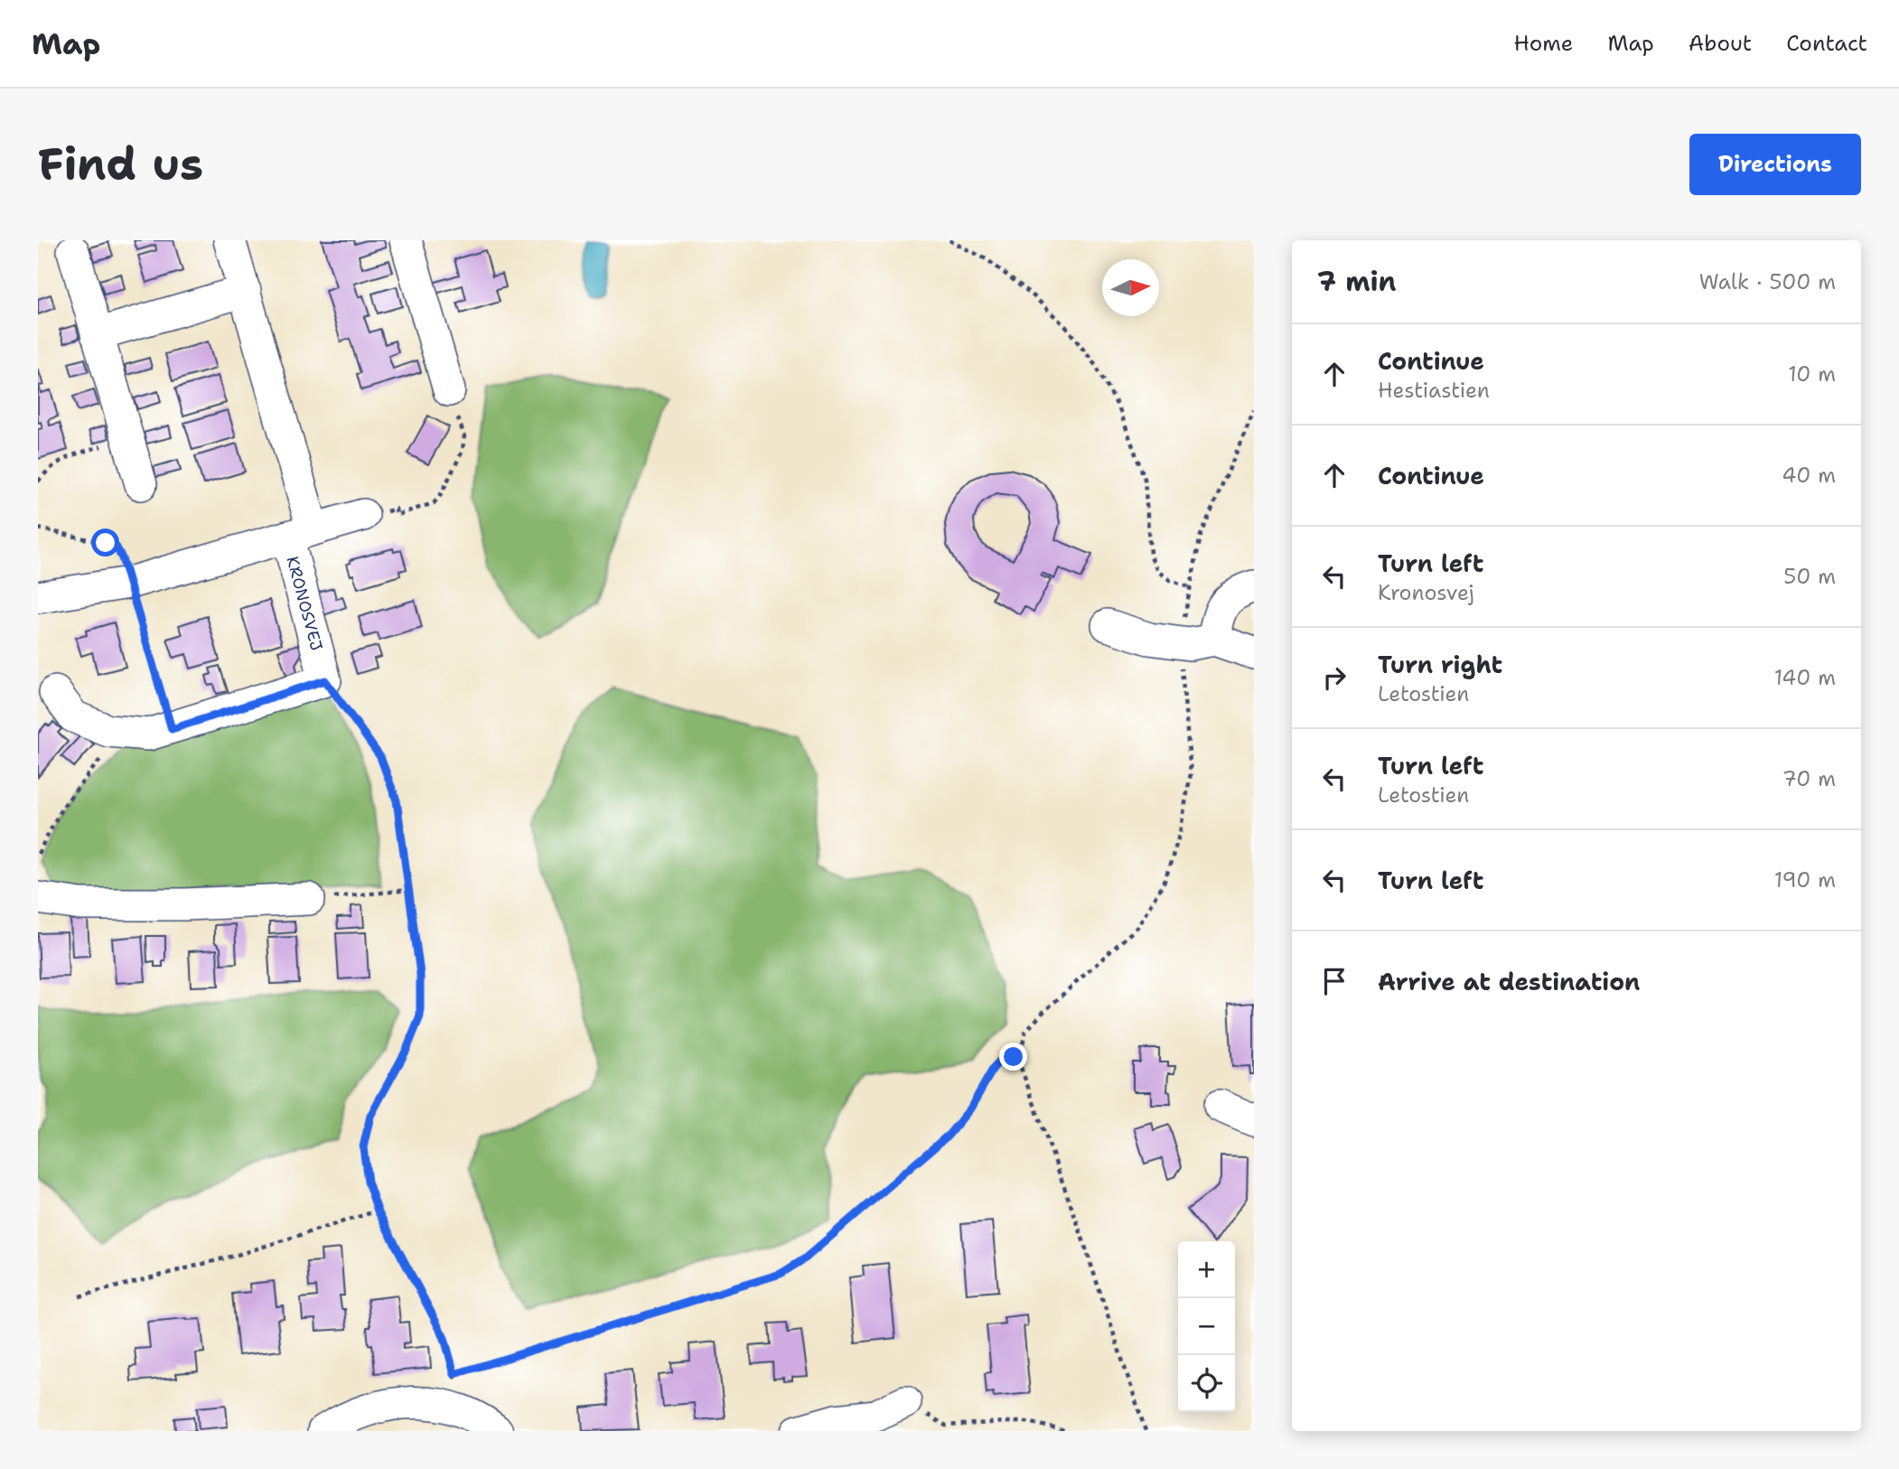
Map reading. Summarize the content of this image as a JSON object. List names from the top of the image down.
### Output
{
  "streets": {
    "street": ["KRONOSVEJ"]
  },
  "north": "right",
  "page": {
    "header": "Map",
    "nav": [
      "Home",
      "Map",
      "About",
      "Contact"
    ],
    "buttons": "Directions",
    "title": "Find us",
    "heading": ["7 min", "Walk · 500 m"],
    "list": [
      ["Continue", "Hestiastien", "10 m"],
      ["Continue", "40 m"],
      ["Turn left", "Kronosvej", "50 m"],
      ["Turn right", "Letostien", "140 m"],
      ["Turn left", "Letostien", "70 m"],
      ["Turn left", "190 m"],
      "Arrive at destination"
    ],
    "map_buttons": ["+", "−"]
  }
}
